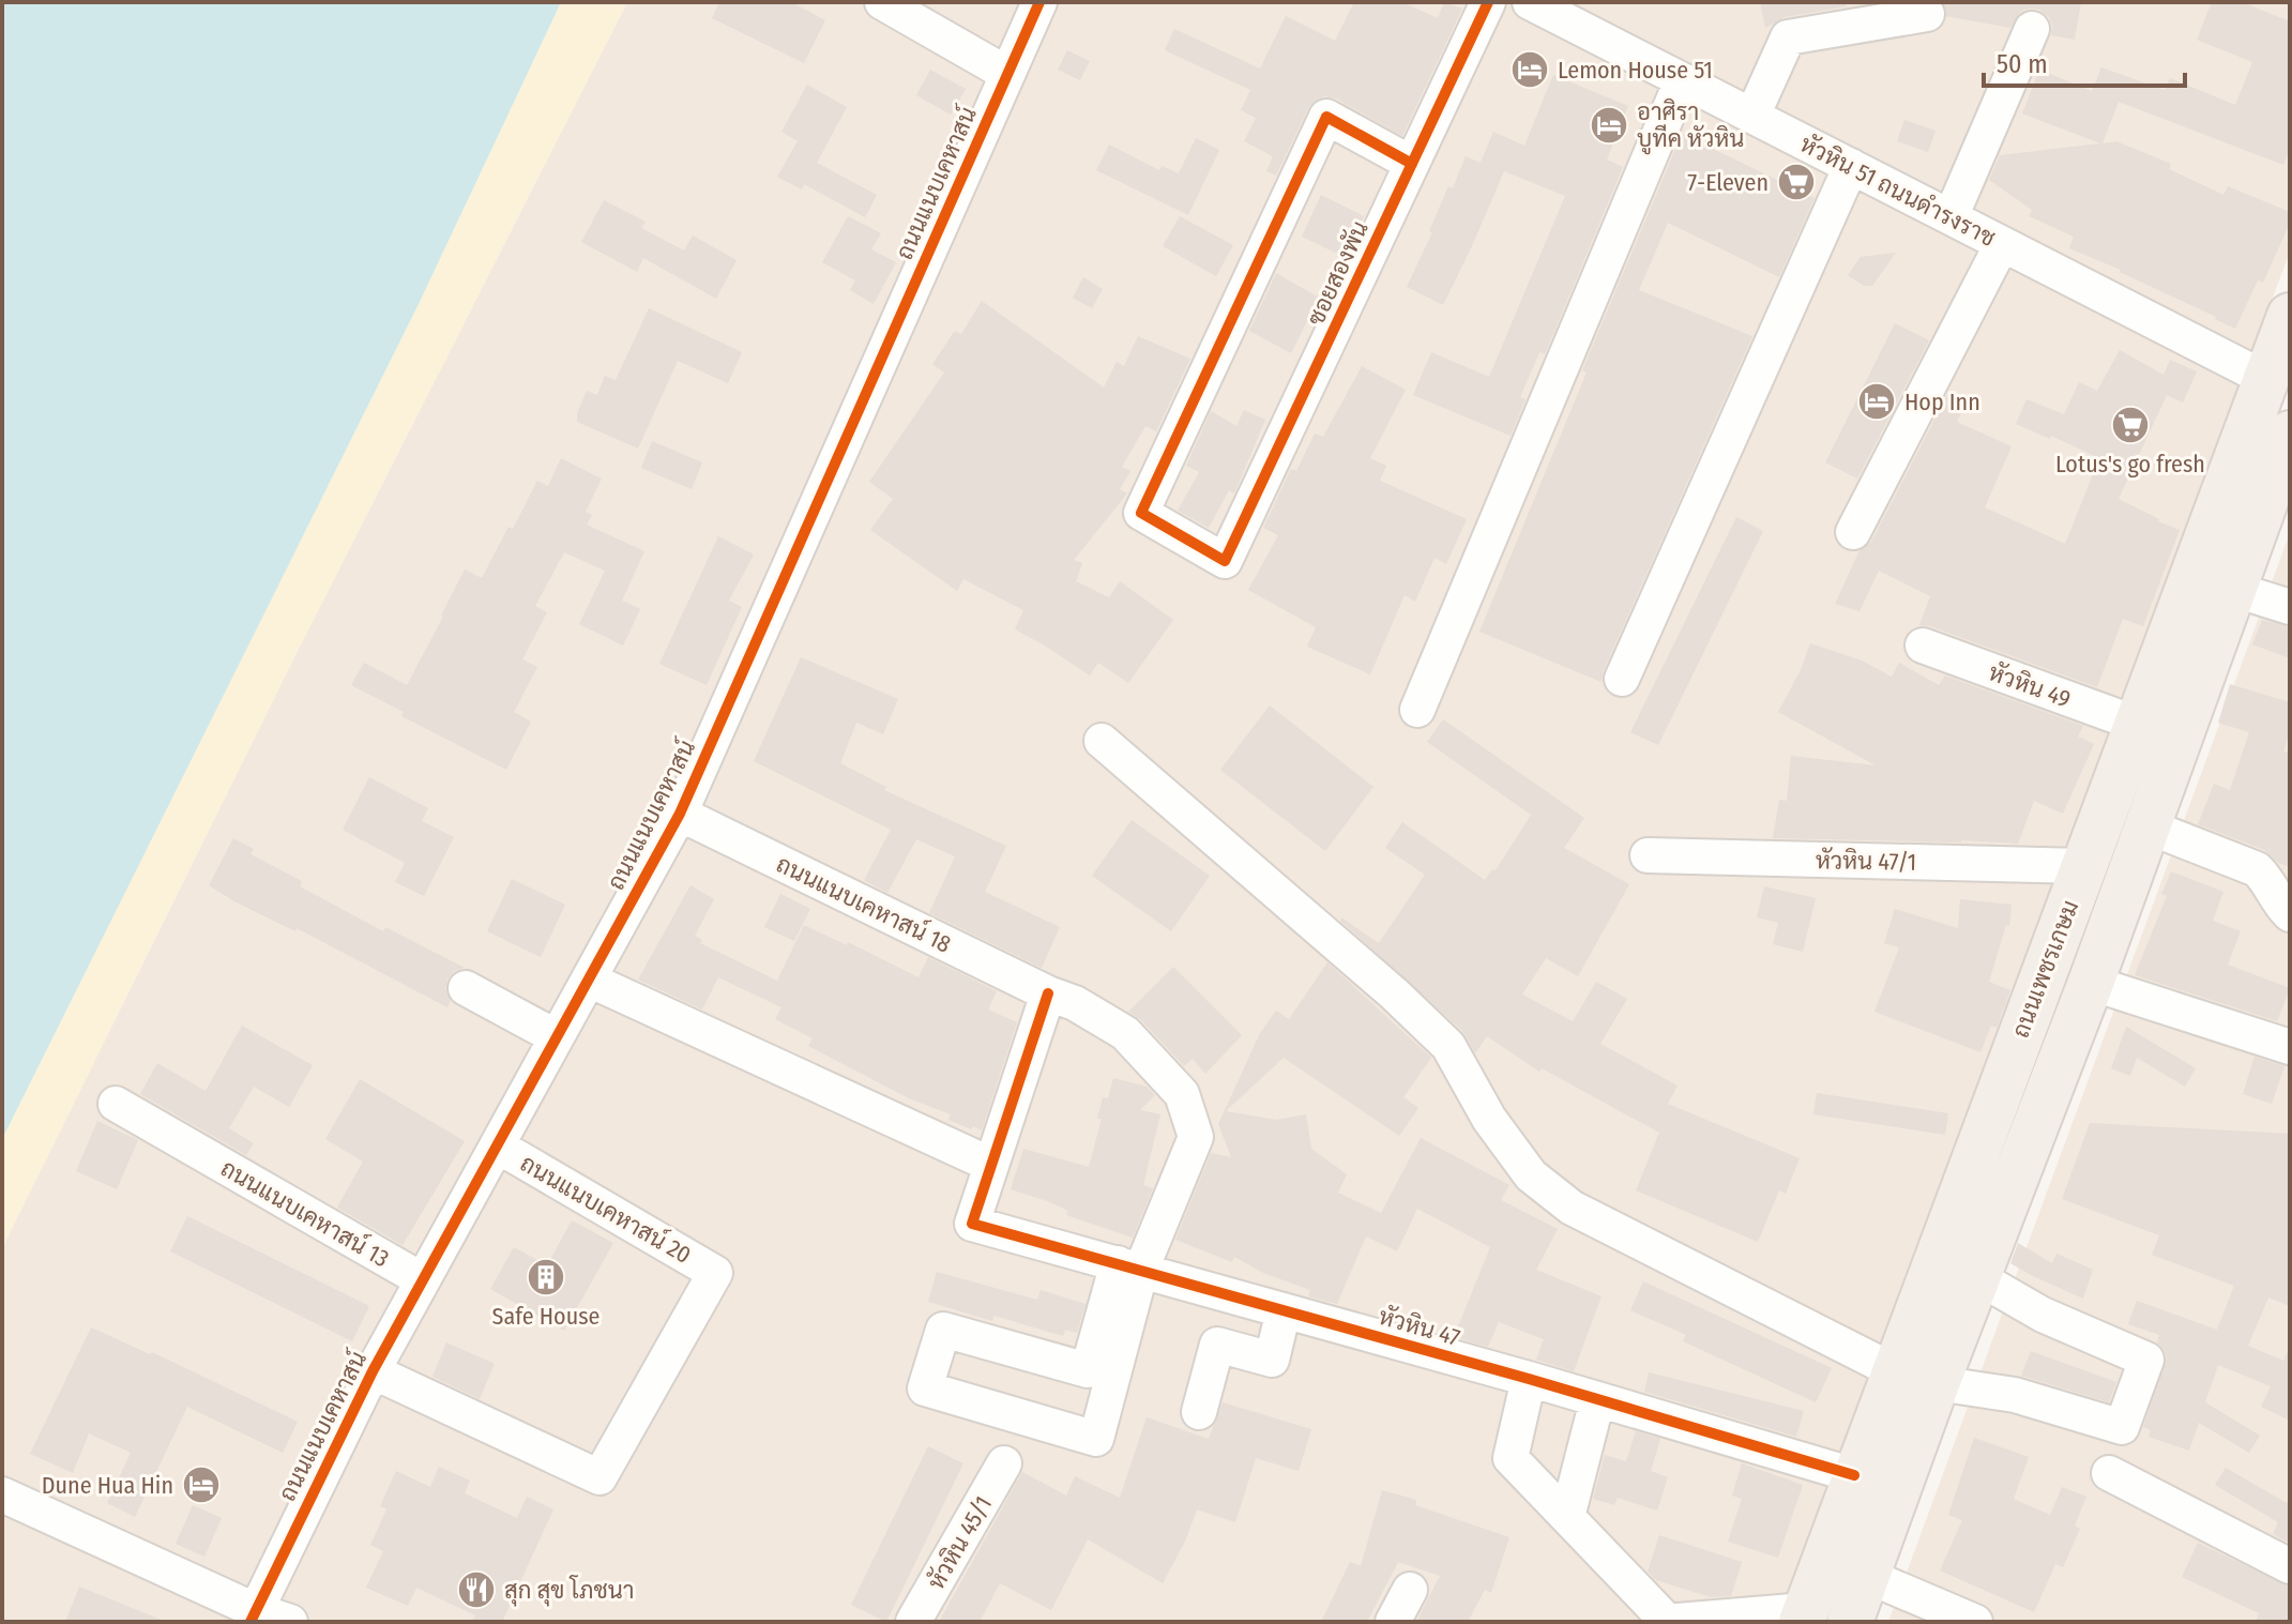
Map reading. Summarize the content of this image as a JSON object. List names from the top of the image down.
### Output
{
  "streets": {
    "main road": ["ถนนเพชรเกษม"],
    "street": [
      "ถนนแนบเคหาสน์",
      "หัวหิน 51 ถนนดำรงราช",
      "ซอยสองพัน",
      "หัวหิน 49",
      "หัวหิน 47/1",
      "ถนนแนบเคหาสน์ 18",
      "ถนนแนบเคหาสน์ 20",
      "ถนนแนบเคหาสน์ 13",
      "หัวหิน 47",
      "หัวหิน 45/1"
    ]
  },
  "crossings": [
    ["ถนนแนบเคหาสน์", "ถนนแนบเคหาสน์ 18"],
    ["ถนนแนบเคหาสน์", "ถนนแนบเคหาสน์ 20"],
    ["ถนนแนบเคหาสน์", "ถนนแนบเคหาสน์ 13"],
    ["หัวหิน 51 ถนนดำรงราช", "ถนนเพชรเกษม"],
    ["หัวหิน 49", "ถนนเพชรเกษม"],
    ["หัวหิน 47/1", "ถนนเพชรเกษม"],
    ["ถนนแนบเคหาสน์ 18", "หัวหิน 47"],
    ["ถนนเพชรเกษม", "หัวหิน 47"]
  ],
  "places": {
    "hotel": [
      "Lemon House 51",
      "อาศิรา บูทีค หัวหิน",
      "Hop Inn",
      "Dune Hua Hin"
    ],
    "supermarket": ["7-Eleven", "Lotus's go fresh"],
    "building": ["Safe House"],
    "restaurant": ["สุก สุข โภชนา"]
  },
  "scale_bar": "50 m"
}
